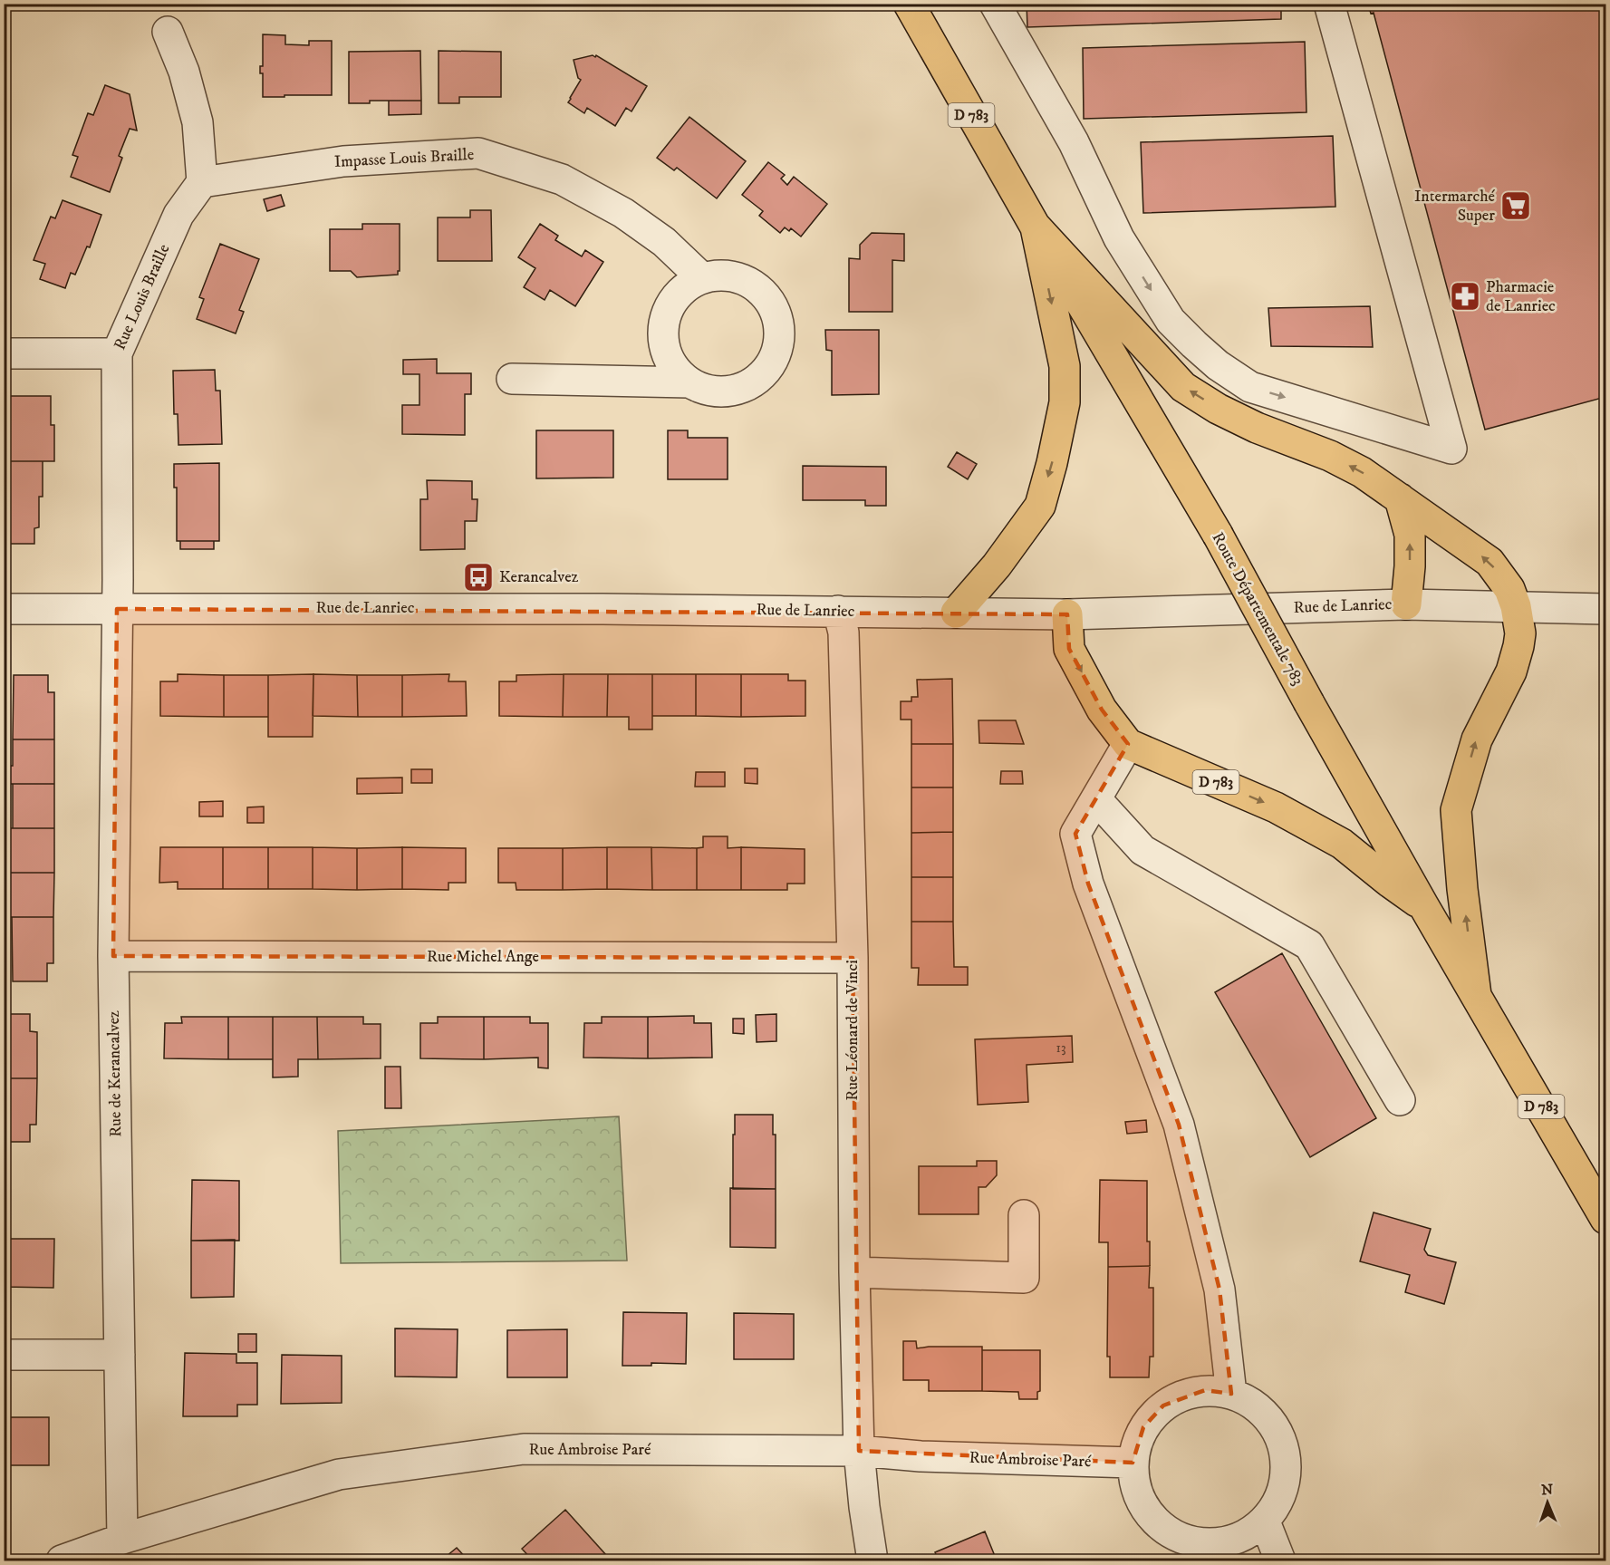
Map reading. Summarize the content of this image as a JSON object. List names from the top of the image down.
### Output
{
  "streets": {
    "main road": ["D 783", "Route Départementale 783"],
    "street": [
      "Impasse Louis Braille",
      "Rue Louis Braille",
      "Rue de Lanriec",
      "Rue Michel Ange",
      "Rue Léonard de Vinci",
      "Rue de Kerancalvez",
      "Rue Ambroise Paré"
    ]
  },
  "crossings": [
    ["D 783", "Rue de Lanriec"],
    ["D 783", "Route Départementale 783"],
    ["Impasse Louis Braille", "Rue Louis Braille"],
    ["Rue Louis Braille", "Rue de Lanriec"],
    ["Rue Louis Braille", "Rue de Kerancalvez"],
    ["Rue de Lanriec", "Rue Léonard de Vinci"],
    ["Rue de Lanriec", "Rue de Kerancalvez"],
    ["Rue Michel Ange", "Rue Léonard de Vinci"],
    ["Rue Michel Ange", "Rue de Kerancalvez"],
    ["Rue Léonard de Vinci", "Rue Ambroise Paré"],
    ["Rue de Kerancalvez", "Rue Ambroise Paré"]
  ],
  "places": {
    "supermarket": ["Intermarché Super"],
    "pharmacy": ["Pharmacie de Lanriec"],
    "bus stop": ["Kerancalvez"]
  },
  "house_numbers": ["13"],
  "north": "top"
}
